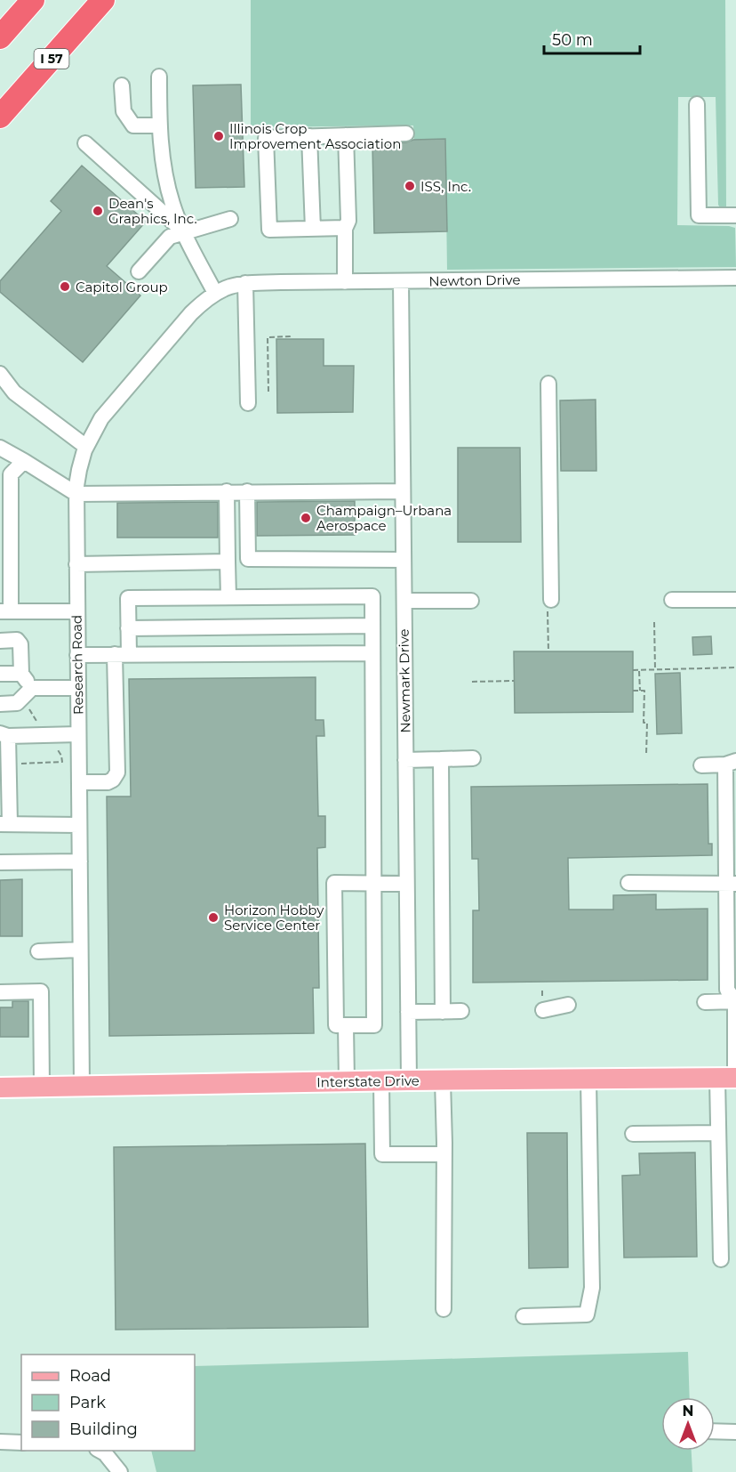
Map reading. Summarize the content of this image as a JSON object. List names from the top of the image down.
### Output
{
  "streets": {
    "highway": ["I 57"],
    "main road": ["Interstate Drive"],
    "street": ["Newton Drive", "Research Road", "Newmark Drive"]
  },
  "crossings": [
    ["Newton Drive", "Research Road"],
    ["Newton Drive", "Newmark Drive"],
    ["Research Road", "Interstate Drive"],
    ["Newmark Drive", "Interstate Drive"]
  ],
  "places": [
    "Illinois Crop Improvement Association",
    "ISS, Inc.",
    "Dean's Graphics, Inc.",
    "Capitol Group",
    "Champaign–Urbana Aerospace",
    "Horizon Hobby Service Center"
  ],
  "legend": ["Road", "Park", "Building"],
  "scale_bar": "50 m",
  "north": "top"
}
